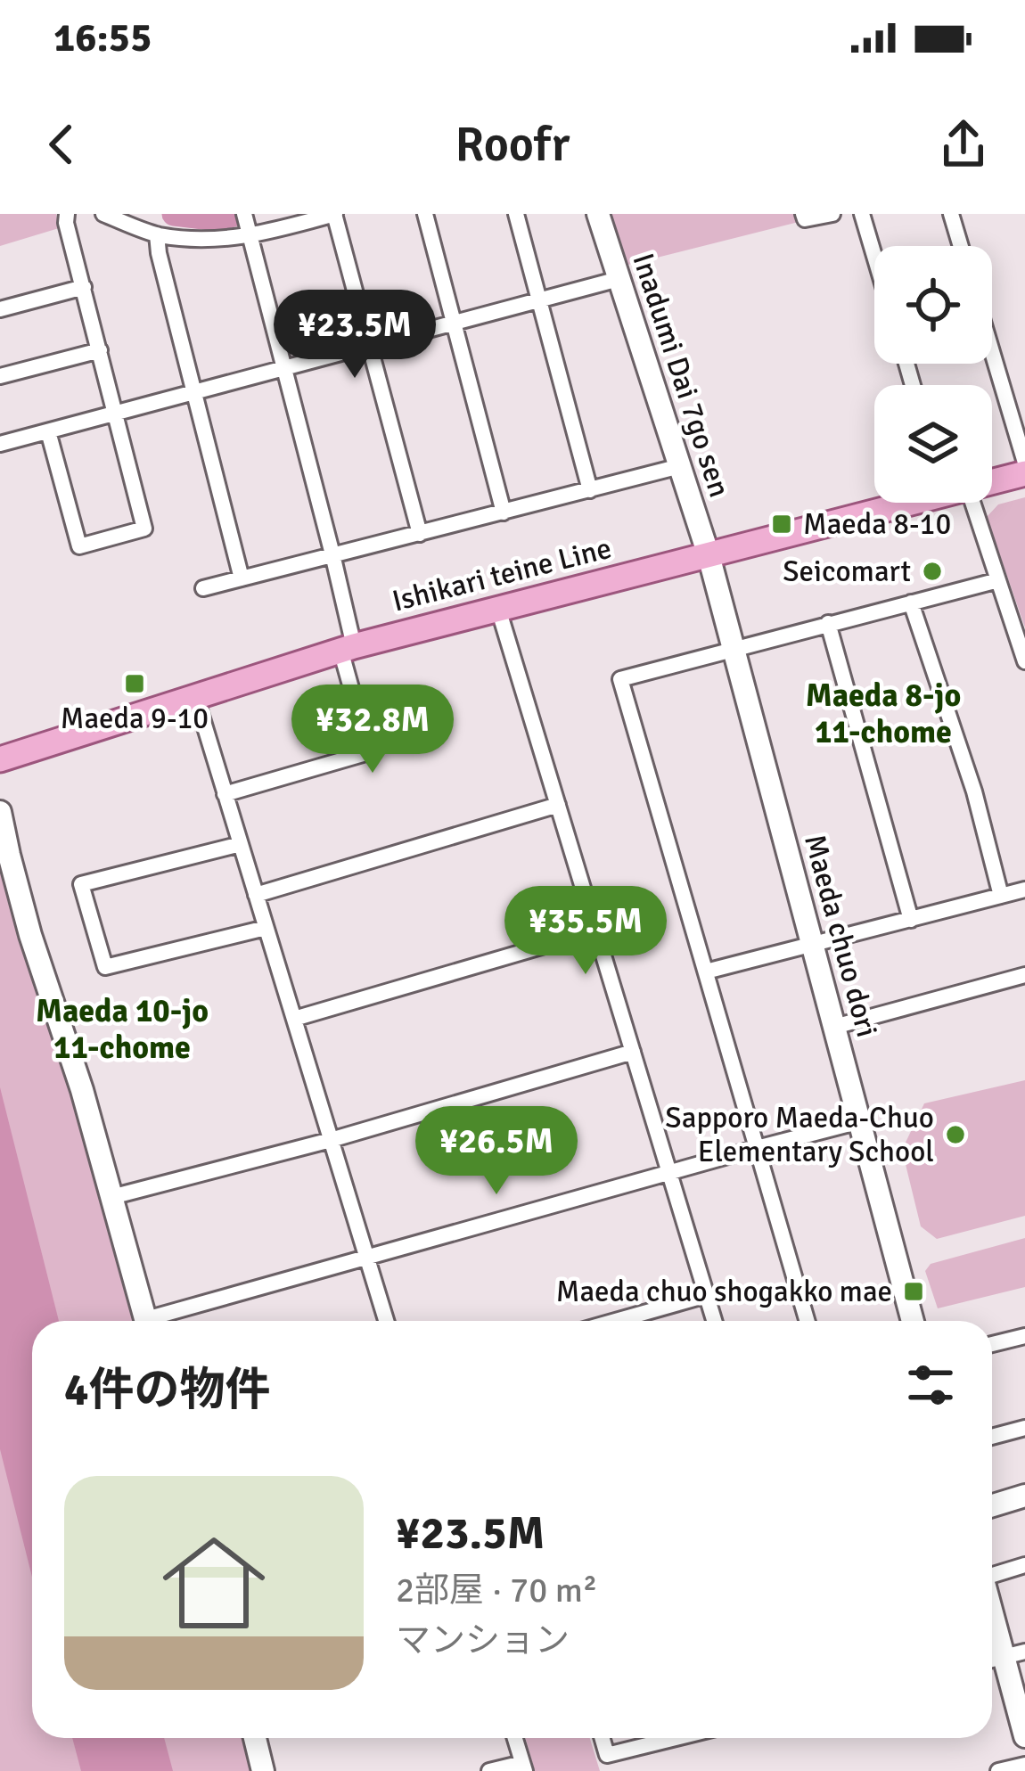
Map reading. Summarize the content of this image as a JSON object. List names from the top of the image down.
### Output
{
  "streets": {
    "main road": ["Ishikari teine Line"],
    "street": ["Inadumi Dai 7go sen", "Maeda chuo dori"]
  },
  "crossings": [
    ["Inadumi Dai 7go sen", "Ishikari teine Line"],
    ["Inadumi Dai 7go sen", "Maeda chuo dori"],
    ["Ishikari teine Line", "Maeda chuo dori"]
  ],
  "districts": ["Maeda 8-jo 11-chome", "Maeda 10-jo 11-chome"],
  "places": {
    "transit": ["Maeda 8-10", "Maeda 9-10", "Maeda chuo shogakko mae"],
    "other": ["Seicomart", "Sapporo Maeda-Chuo Elementary School"]
  },
  "page": {
    "status": "16:55",
    "header": "Roofr",
    "price": [
      "¥23.5M",
      "¥32.8M",
      "¥35.5M",
      "¥26.5M"
    ],
    "heading": "4件の物件",
    "list": [
      {
        "name": "¥23.5M",
        "note": "2部屋 · 70 m² · マンション"
      }
    ]
  }
}
